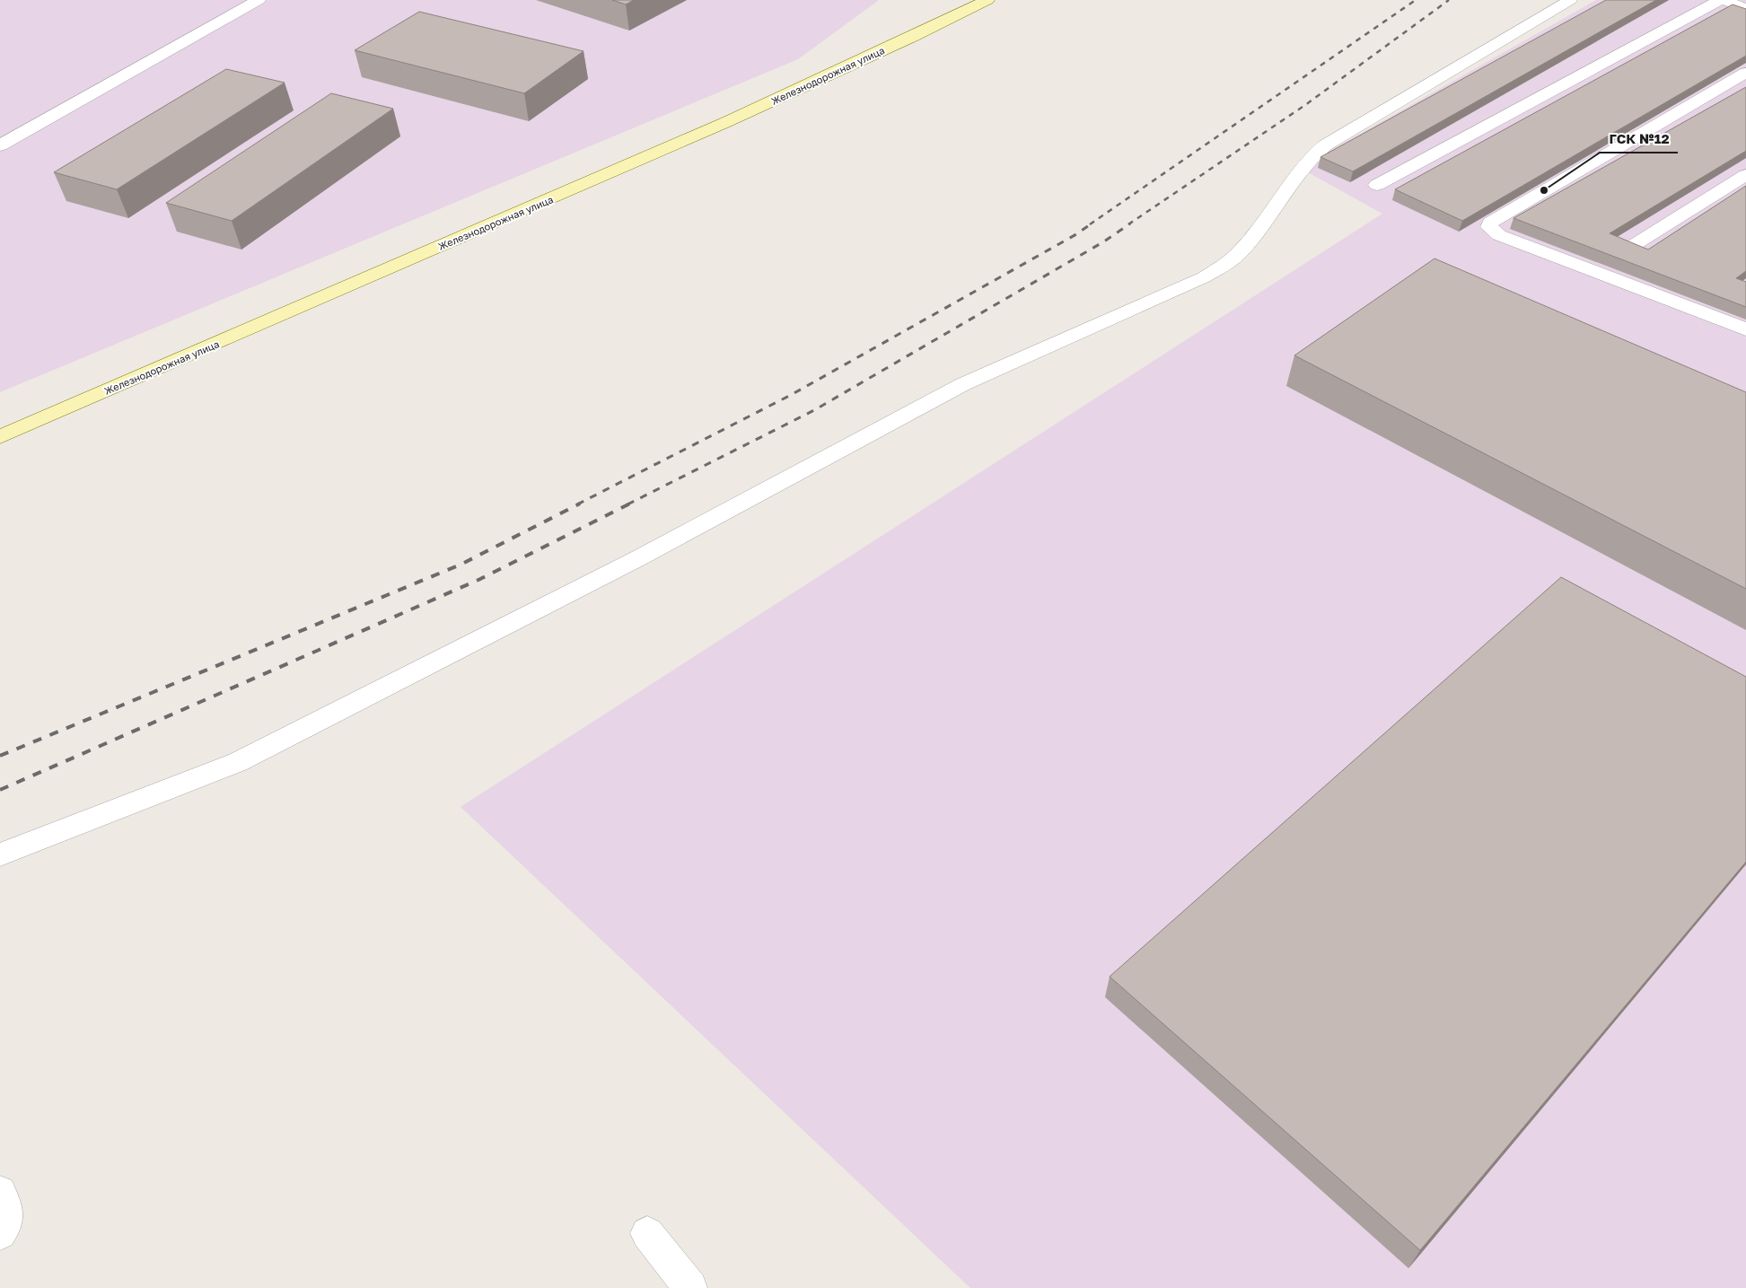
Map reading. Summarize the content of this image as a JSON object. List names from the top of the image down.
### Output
{
  "streets": {
    "street": ["Железнодорожная улица"]
  },
  "places": ["ГСК №12"]
}
